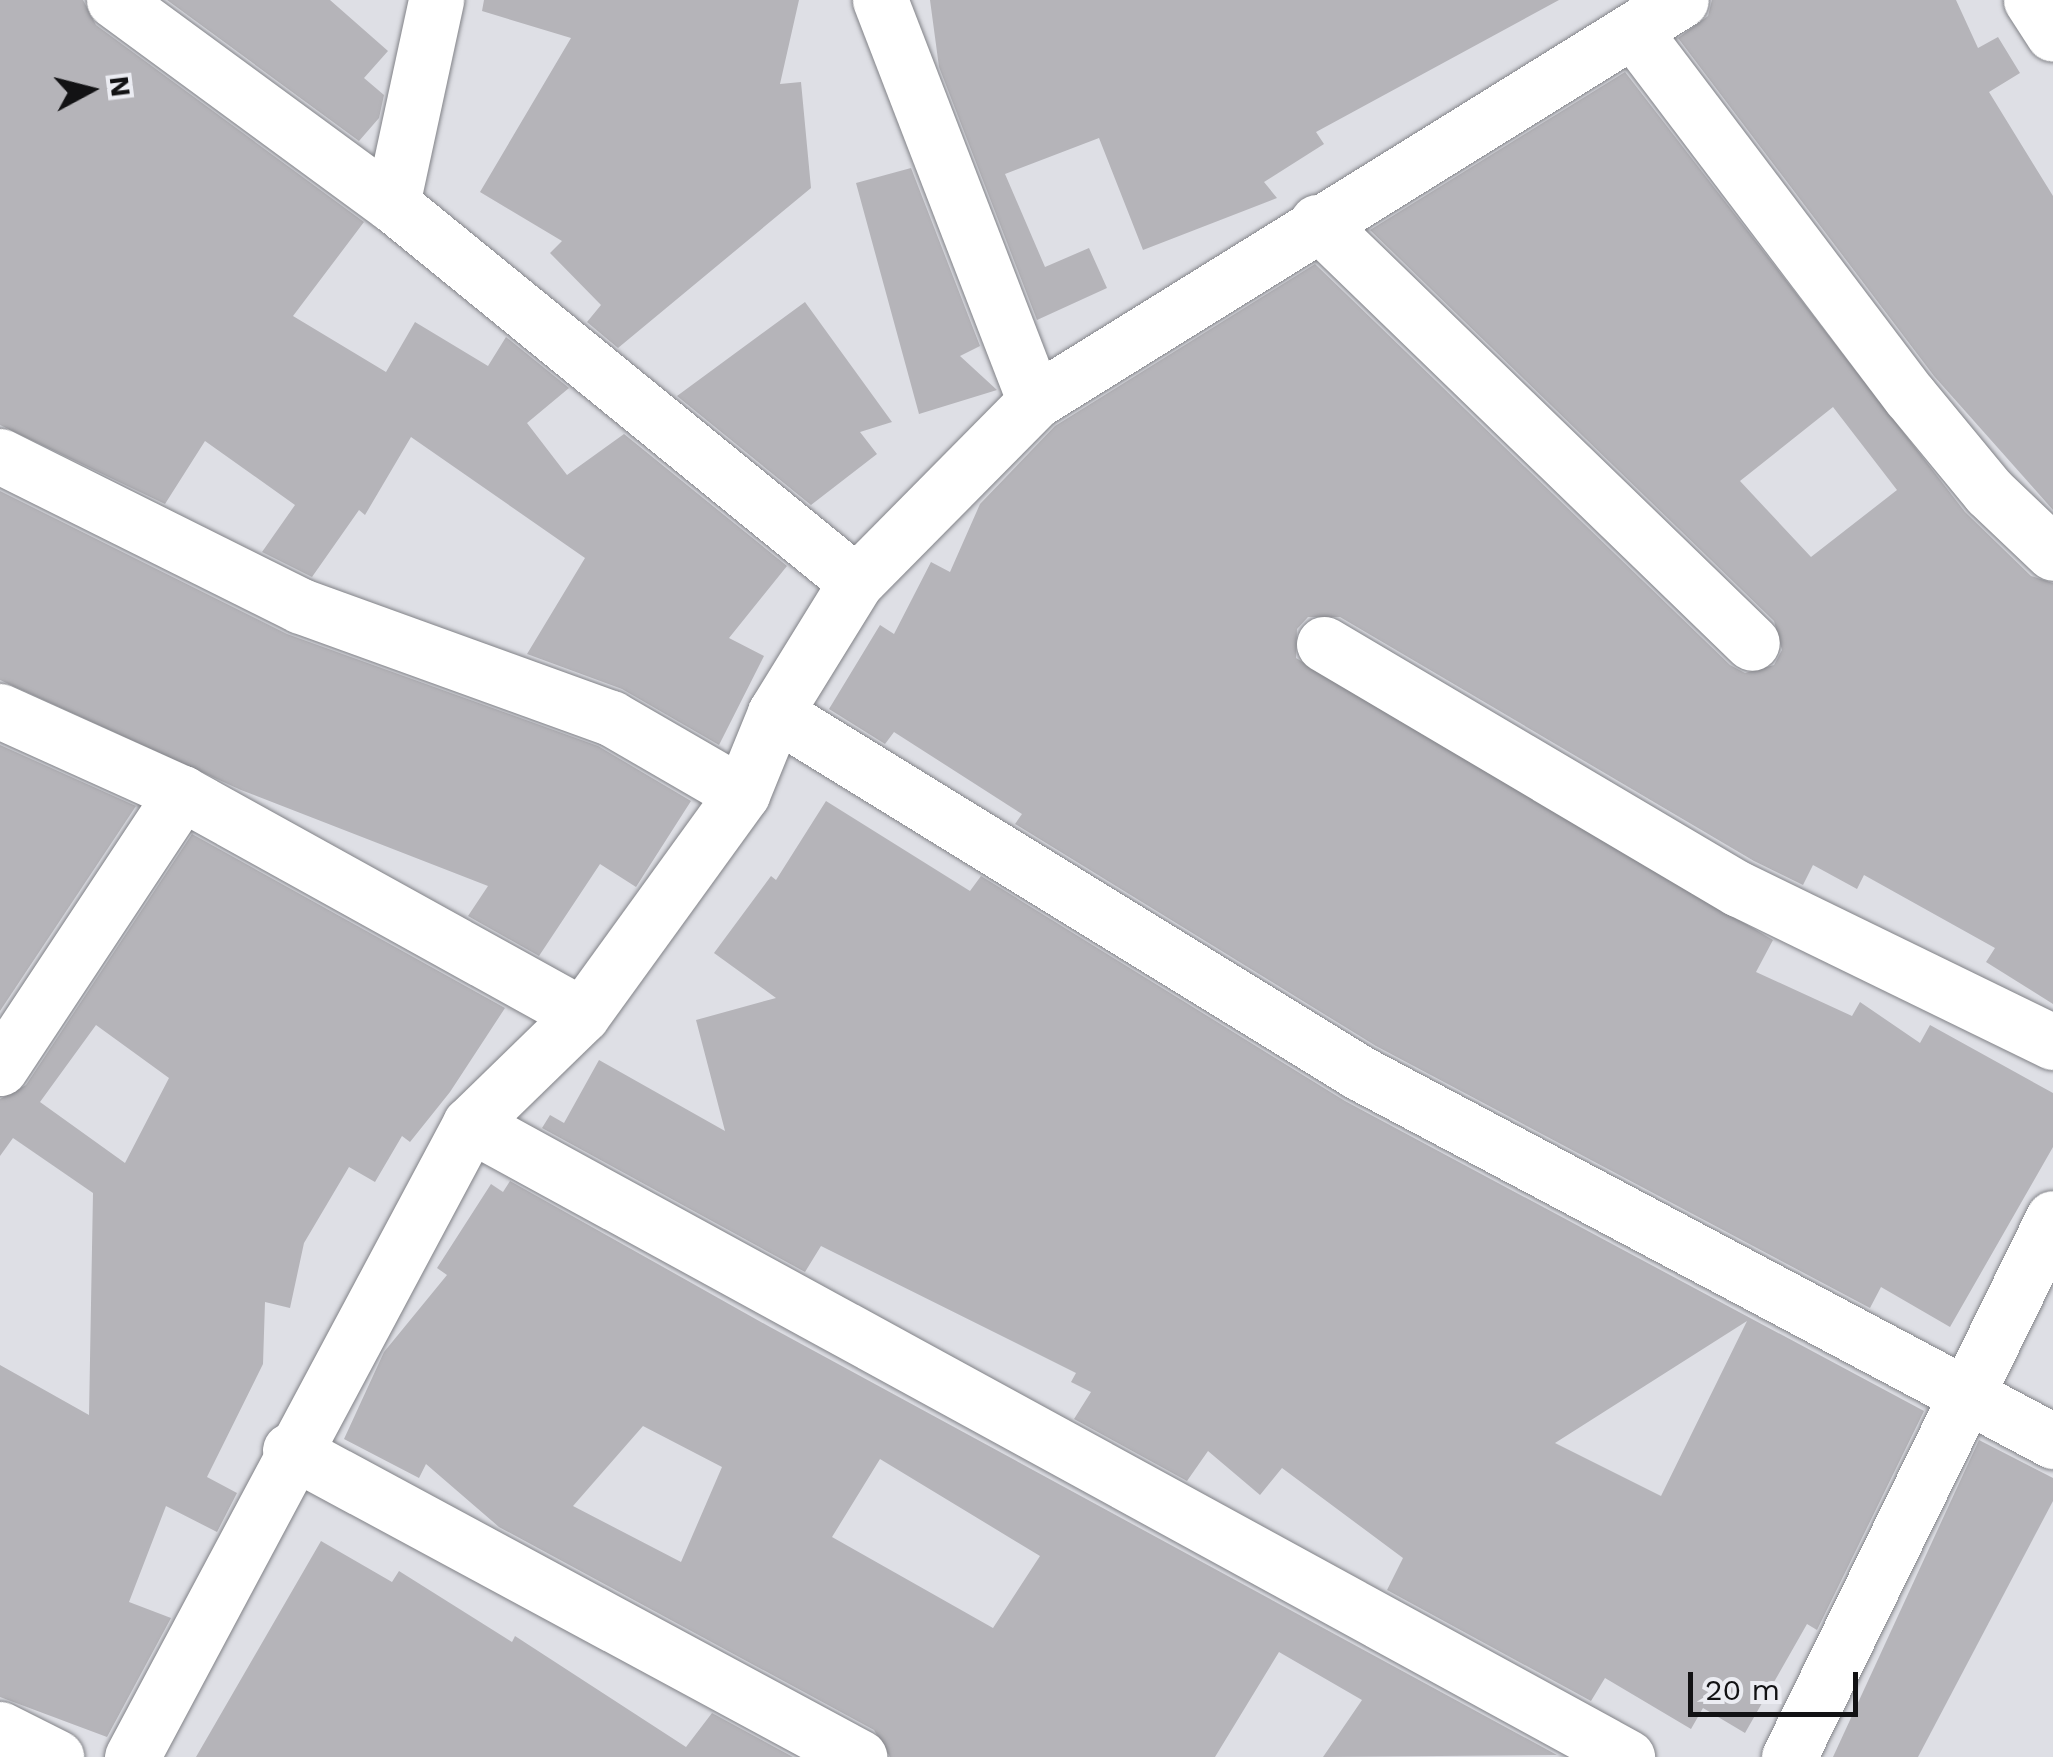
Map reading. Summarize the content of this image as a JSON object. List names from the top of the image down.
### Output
{
  "scale_bar": "20 m",
  "north": "right"
}
